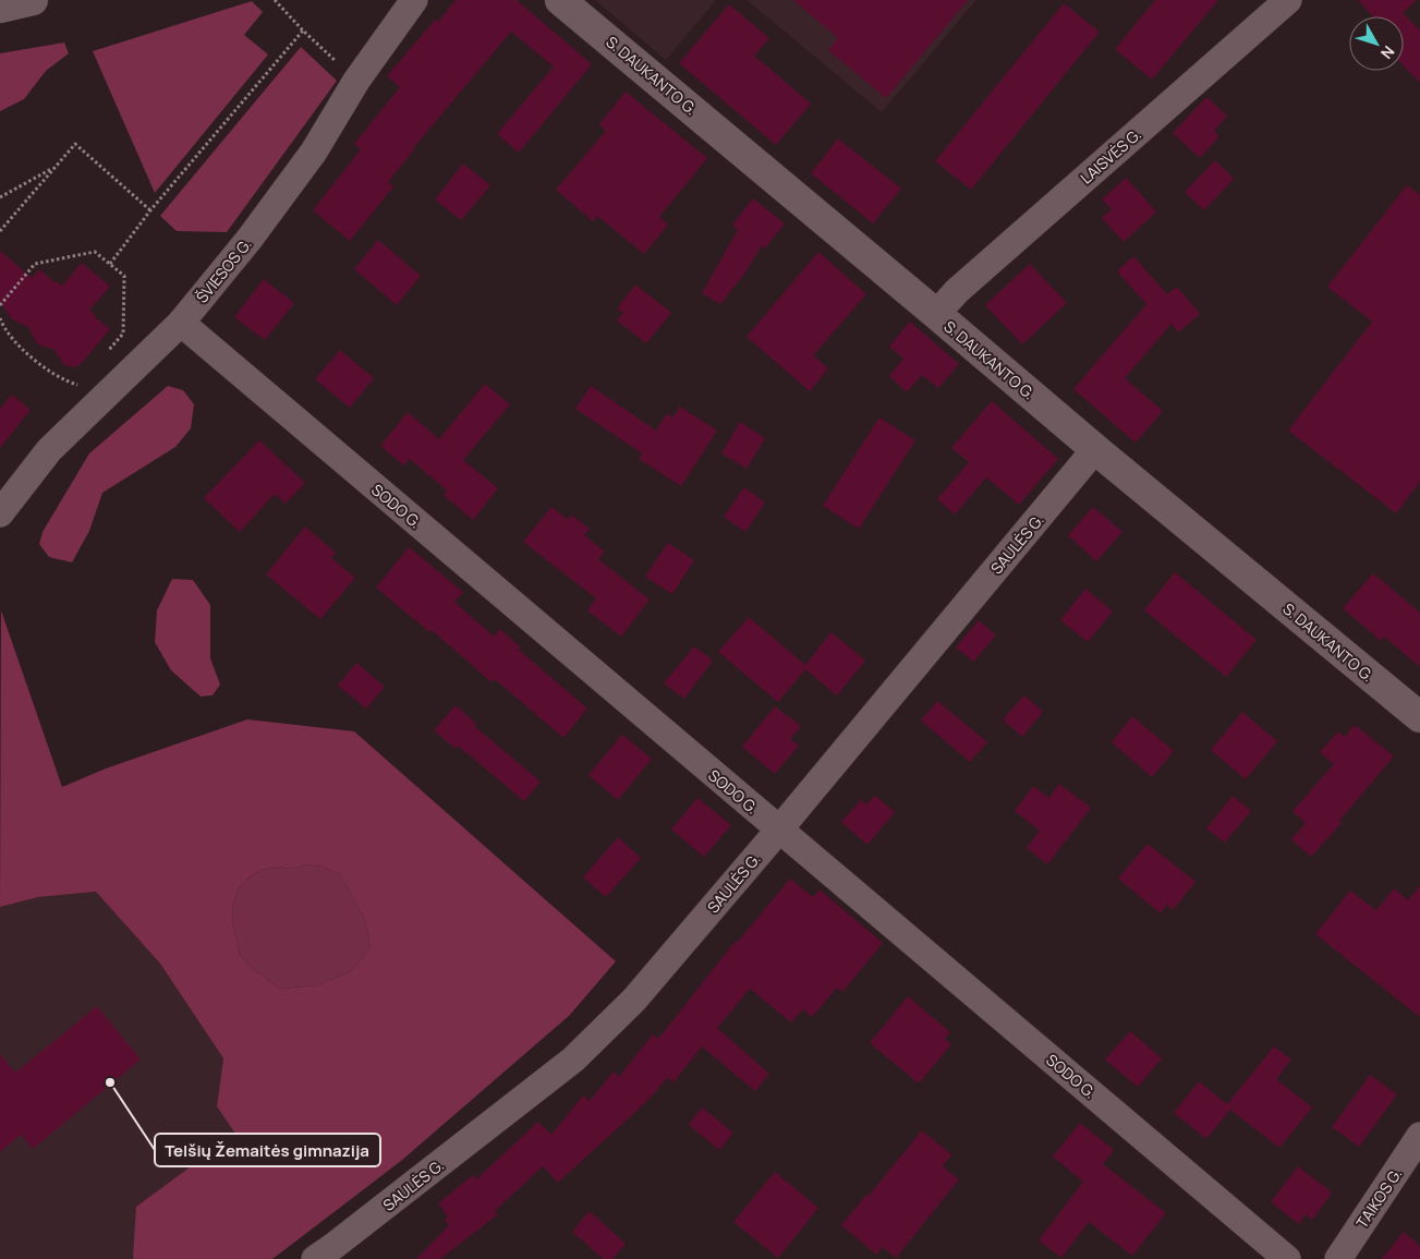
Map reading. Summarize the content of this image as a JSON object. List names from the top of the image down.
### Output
{
  "streets": {
    "main road": ["S. DAUKANTO G."],
    "street": [
      "LAISVĖS G.",
      "ŠVIESOS G.",
      "SODO G.",
      "SAULĖS G.",
      "TAIKOS G."
    ]
  },
  "crossings": [
    ["S. DAUKANTO G.", "LAISVĖS G."],
    ["S. DAUKANTO G.", "SAULĖS G."],
    ["ŠVIESOS G.", "SODO G."],
    ["SODO G.", "SAULĖS G."]
  ],
  "places": ["Telšių Žemaitės gimnazija"],
  "north": "bottom right"
}
